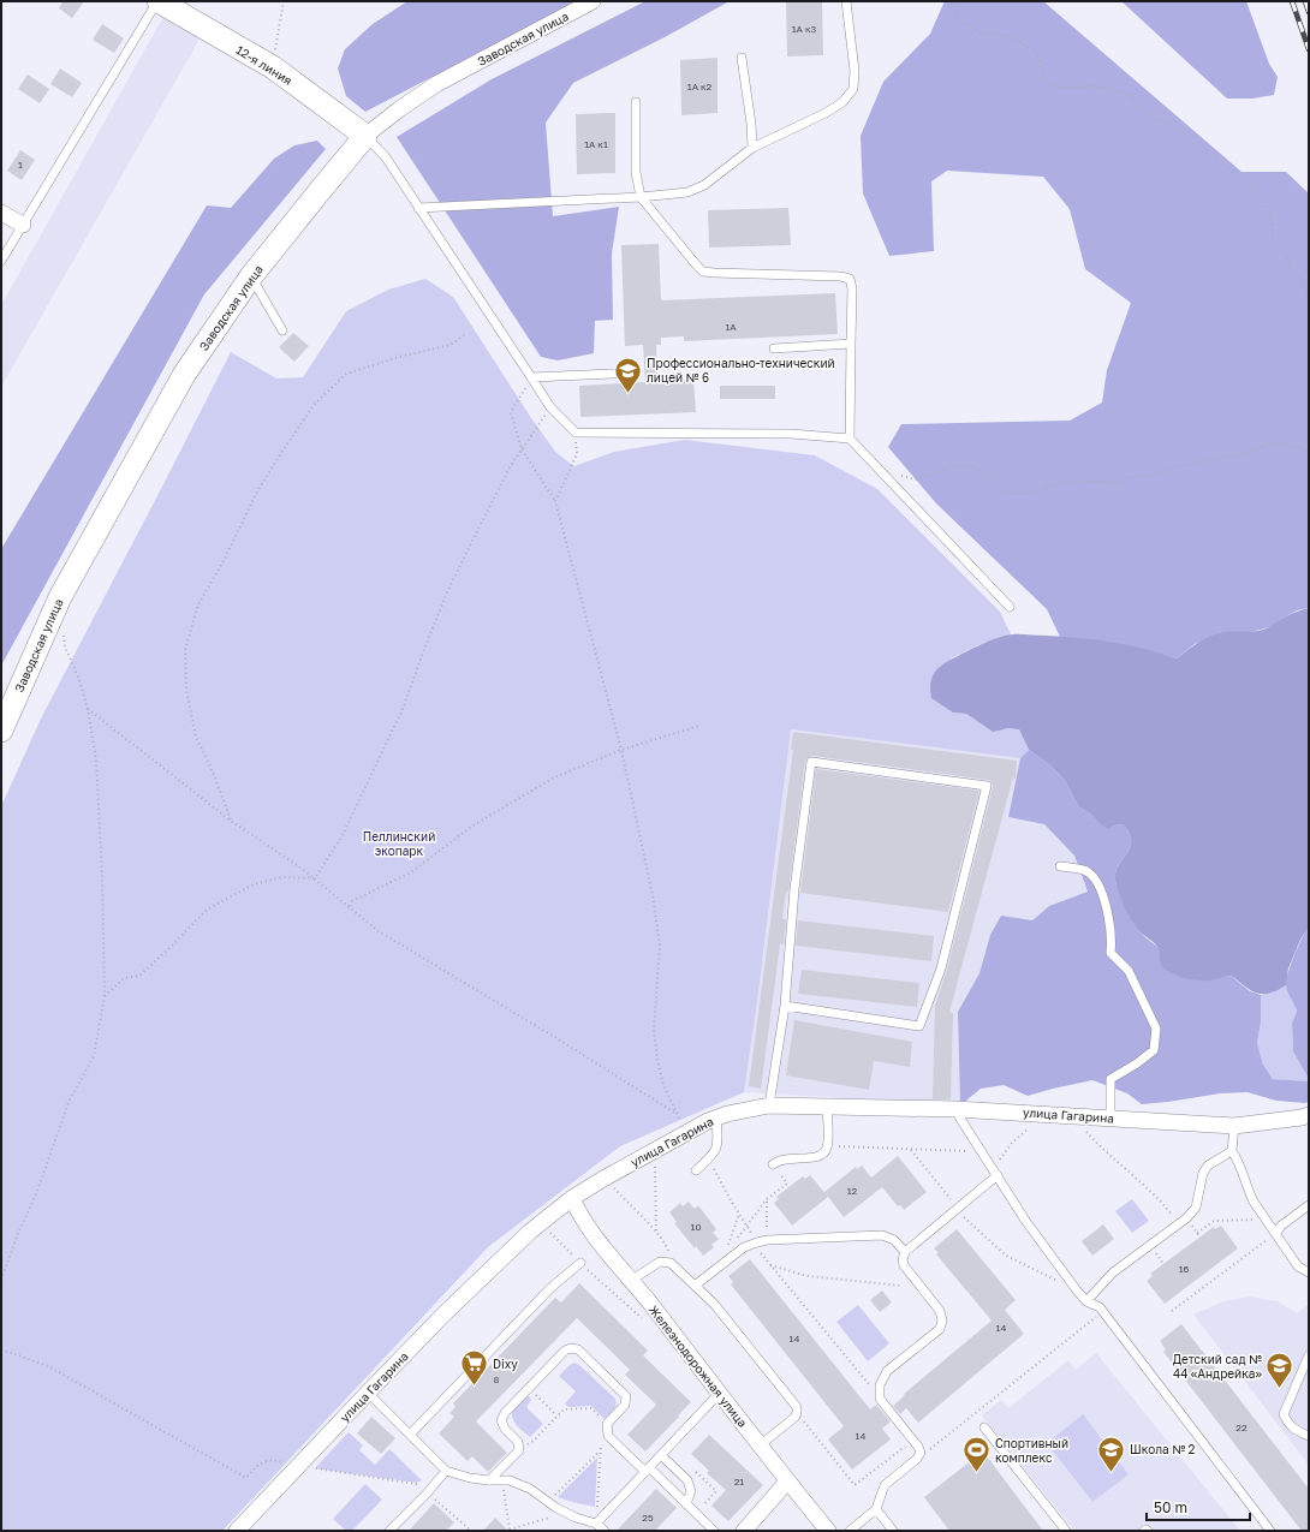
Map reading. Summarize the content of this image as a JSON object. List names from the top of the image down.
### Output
{
  "streets": {
    "street": [
      "Заводская улица",
      "12-я линия",
      "улица Гагарина",
      "Железнодорожная улица"
    ]
  },
  "crossings": [
    ["Заводская улица", "12-я линия"],
    ["улица Гагарина", "Железнодорожная улица"]
  ],
  "parks": ["Пеллинский экопарк"],
  "places": {
    "school or university": ["Профессионально-технический лицей № 6", "Детский сад № 44 «Андрейка»", "Школа № 2"],
    "supermarket": ["Dixy"],
    "sports": ["Спортивный комплекс"]
  },
  "house_numbers": [
    "1А к3",
    "1А к2",
    "1А к1",
    "1",
    "1А",
    "12",
    "10",
    "16",
    "14",
    "14",
    "8",
    "22",
    "14",
    "21",
    "25"
  ],
  "scale_bar": "50 m"
}
